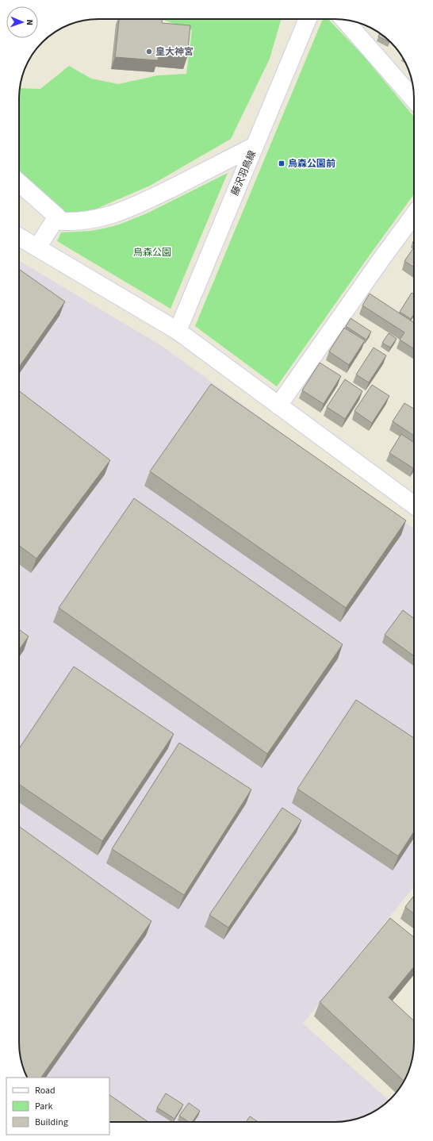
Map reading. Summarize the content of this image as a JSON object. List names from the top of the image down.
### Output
{
  "streets": {
    "street": ["藤沢羽鳥線"]
  },
  "parks": ["烏森公園"],
  "places": {
    "other": ["皇大神宮"],
    "transit": ["烏森公園前"]
  },
  "legend": ["Road", "Park", "Building"],
  "north": "right"
}
